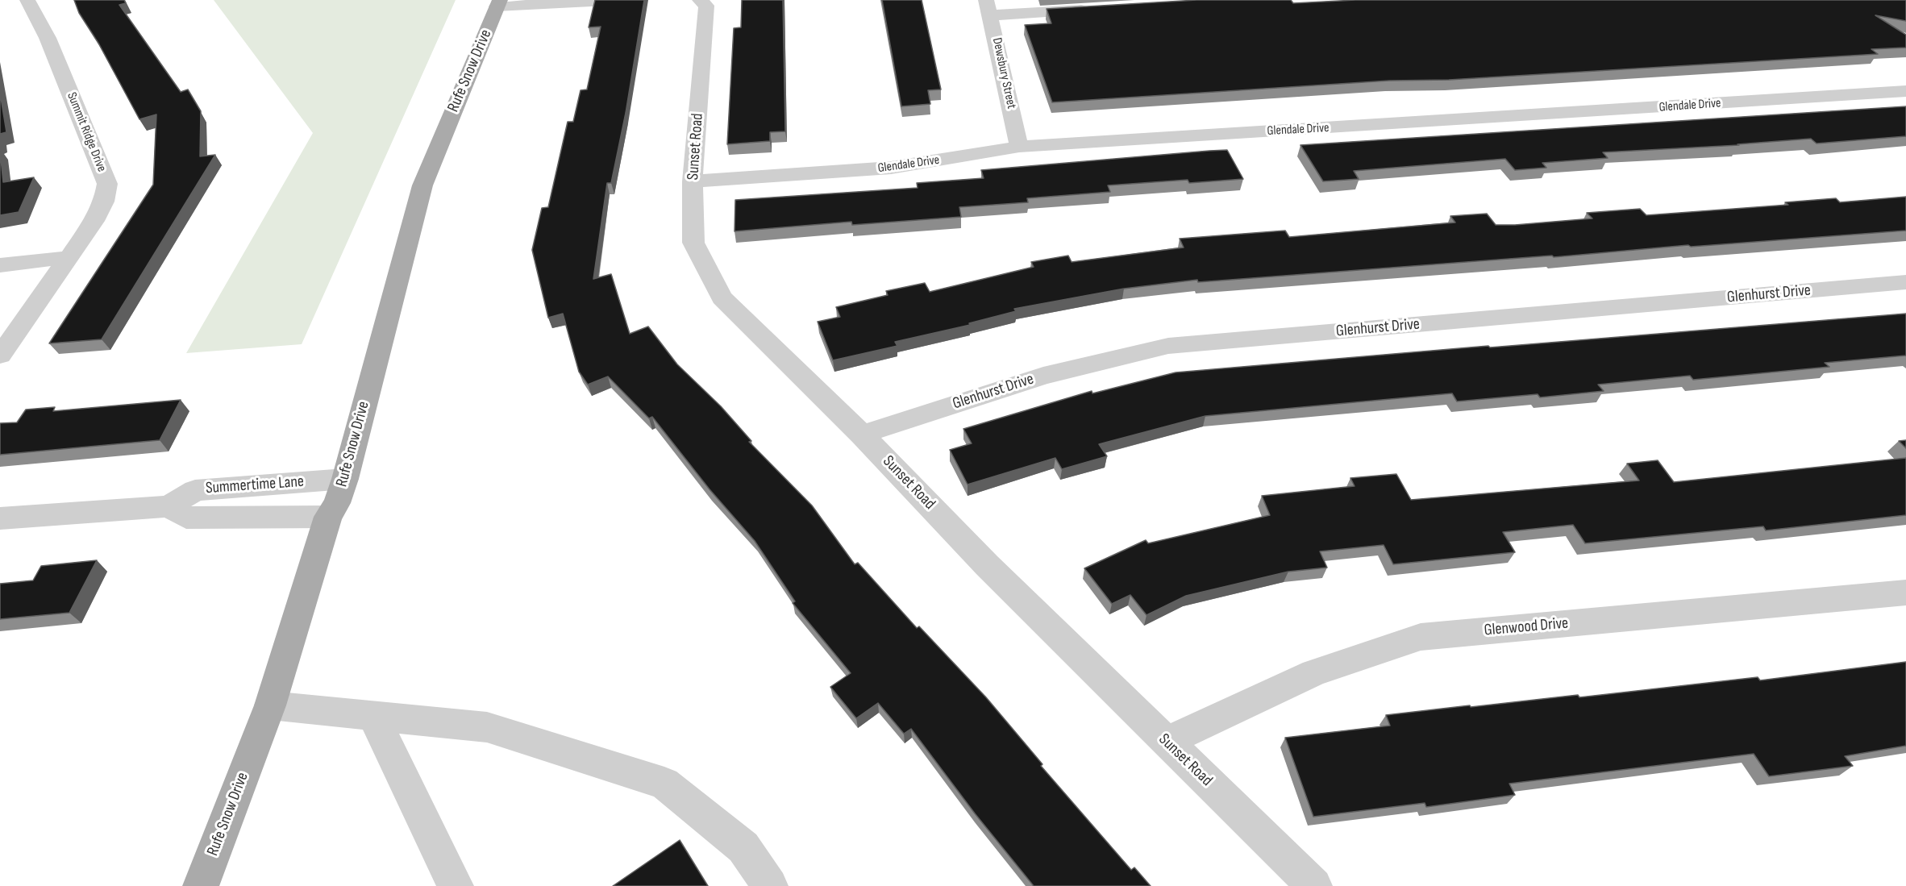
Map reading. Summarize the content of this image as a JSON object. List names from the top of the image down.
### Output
{
  "streets": {
    "main road": ["Rufe Snow Drive"],
    "street": [
      "Dewsbury Street",
      "Glendale Drive",
      "Summit Ridge Drive",
      "Sunset Road",
      "Glenhurst Drive",
      "Summertime Lane",
      "Glenwood Drive"
    ]
  },
  "crossings": [
    ["Rufe Snow Drive", "Summertime Lane"],
    ["Dewsbury Street", "Glendale Drive"],
    ["Glendale Drive", "Sunset Road"],
    ["Sunset Road", "Glenhurst Drive"],
    ["Sunset Road", "Glenwood Drive"]
  ]
}
